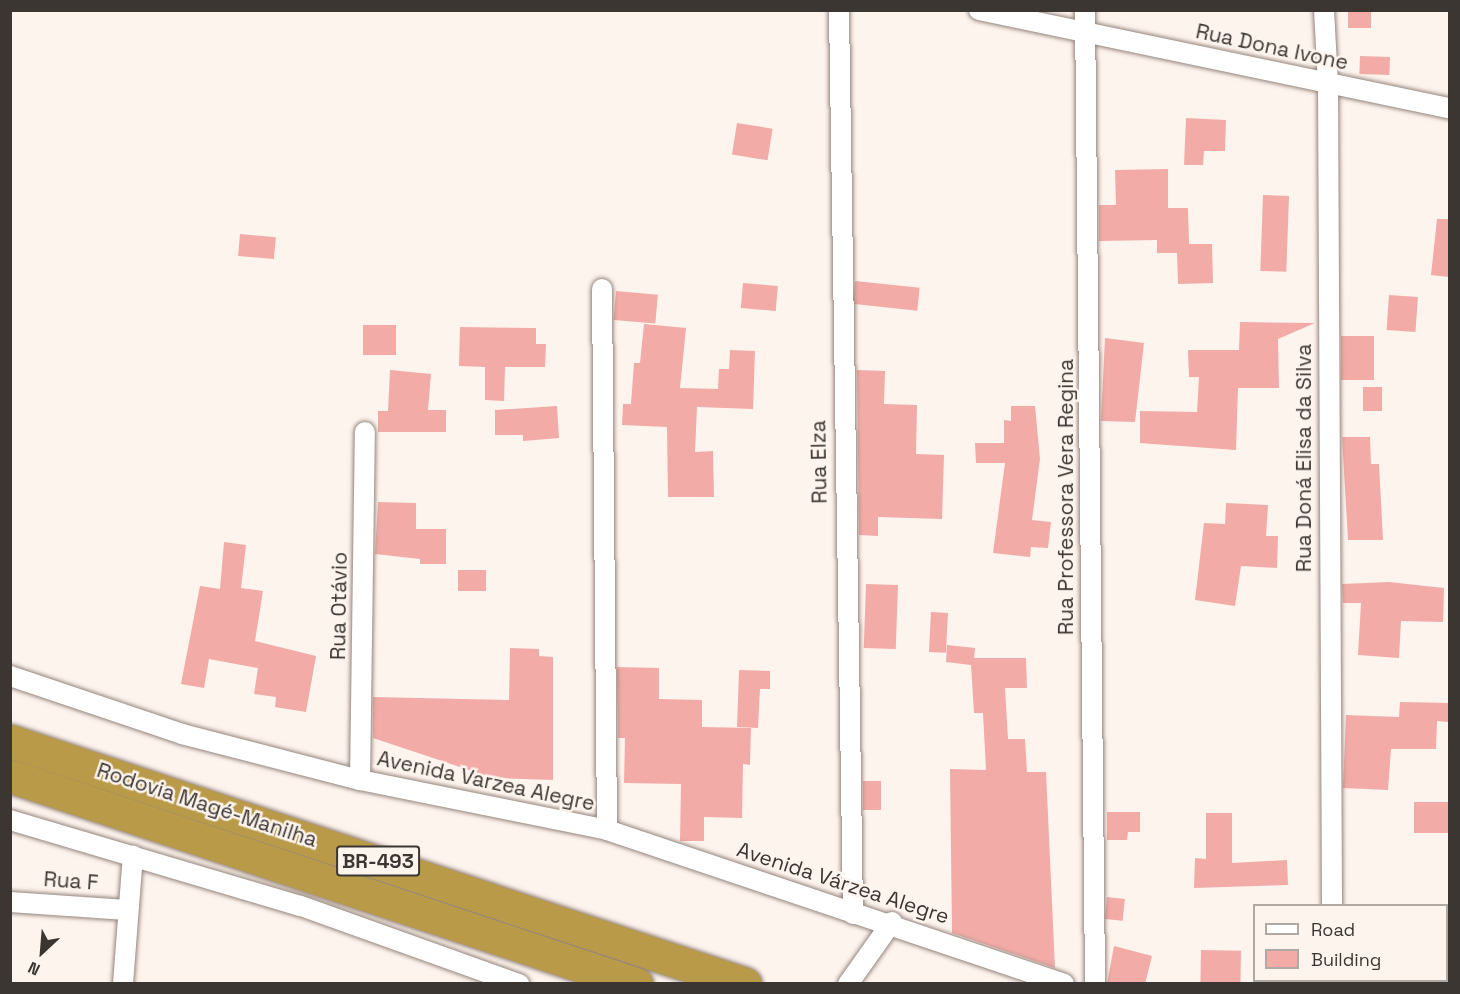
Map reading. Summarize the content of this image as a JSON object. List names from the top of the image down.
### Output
{
  "streets": {
    "highway": ["Rodovia Magé-Manilha", "BR-493"],
    "street": [
      "Rua Dona Ivone",
      "Rua Doná Elisa da Silva",
      "Rua Elza",
      "Rua Professora Vera Regina",
      "Rua Otávio",
      "Avenida Varzea Alegre",
      "Rua F",
      "Avenida Várzea Alegre"
    ]
  },
  "crossings": [
    ["Rua Dona Ivone", "Rua Doná Elisa da Silva"],
    ["Rua Dona Ivone", "Rua Professora Vera Regina"],
    ["Rua Elza", "Avenida Várzea Alegre"],
    ["Rua Otávio", "Avenida Varzea Alegre"],
    ["Avenida Varzea Alegre", "Avenida Várzea Alegre"]
  ],
  "legend": ["Road", "Building"],
  "north": "bottom left"
}
